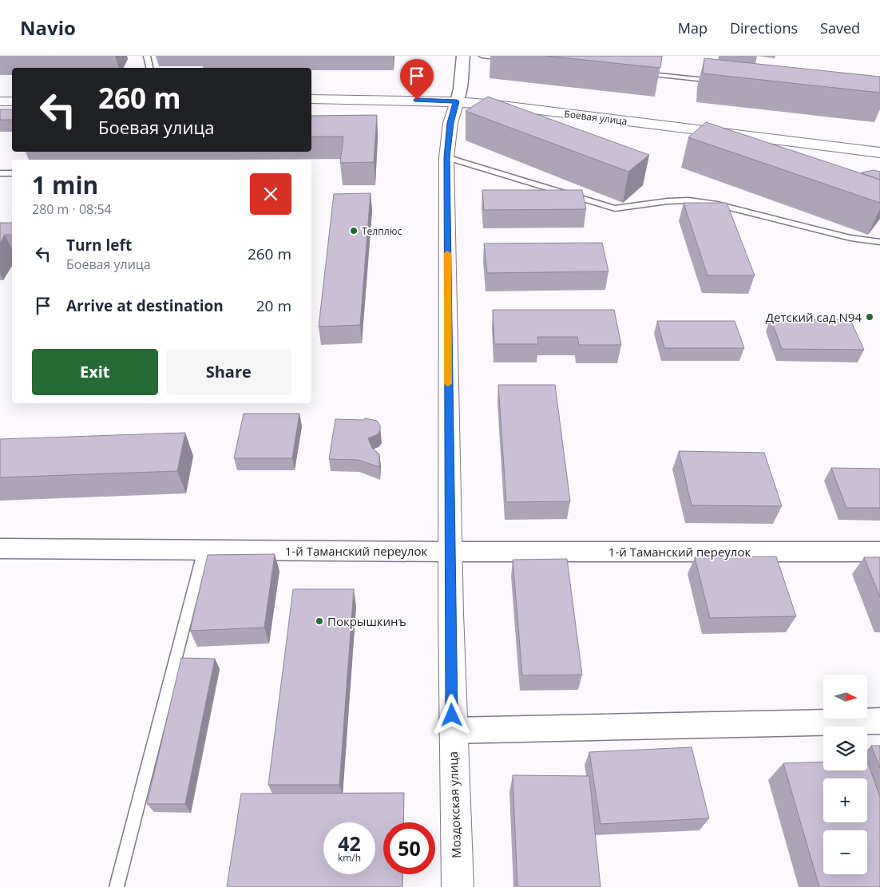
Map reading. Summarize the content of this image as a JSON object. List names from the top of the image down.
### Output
{
  "streets": {
    "main road": ["Боевая улица", "Моздокская улица"],
    "street": ["1-й Таманский переулок"]
  },
  "crossings": [
    ["Боевая улица", "Моздокская улица"],
    ["1-й Таманский переулок", "Моздокская улица"]
  ],
  "places": ["Телплюс", "Детский сад N94", "Покрышкинъ"],
  "north": "right",
  "page": {
    "header": "Navio",
    "nav": ["Map", "Directions", "Saved"],
    "turn": ["260 m", "Боевая улица"],
    "heading": ["1 min", "280 m · 08:54"],
    "list": [
      {
        "name": "Turn left",
        "note": "Боевая улица",
        "value": "260 m"
      },
      {
        "name": "Arrive at destination",
        "value": "20 m"
      }
    ],
    "buttons": ["Exit", "Share"],
    "map_buttons": ["+", "−"],
    "speed": "42 km/h",
    "limit": "50"
  }
}
